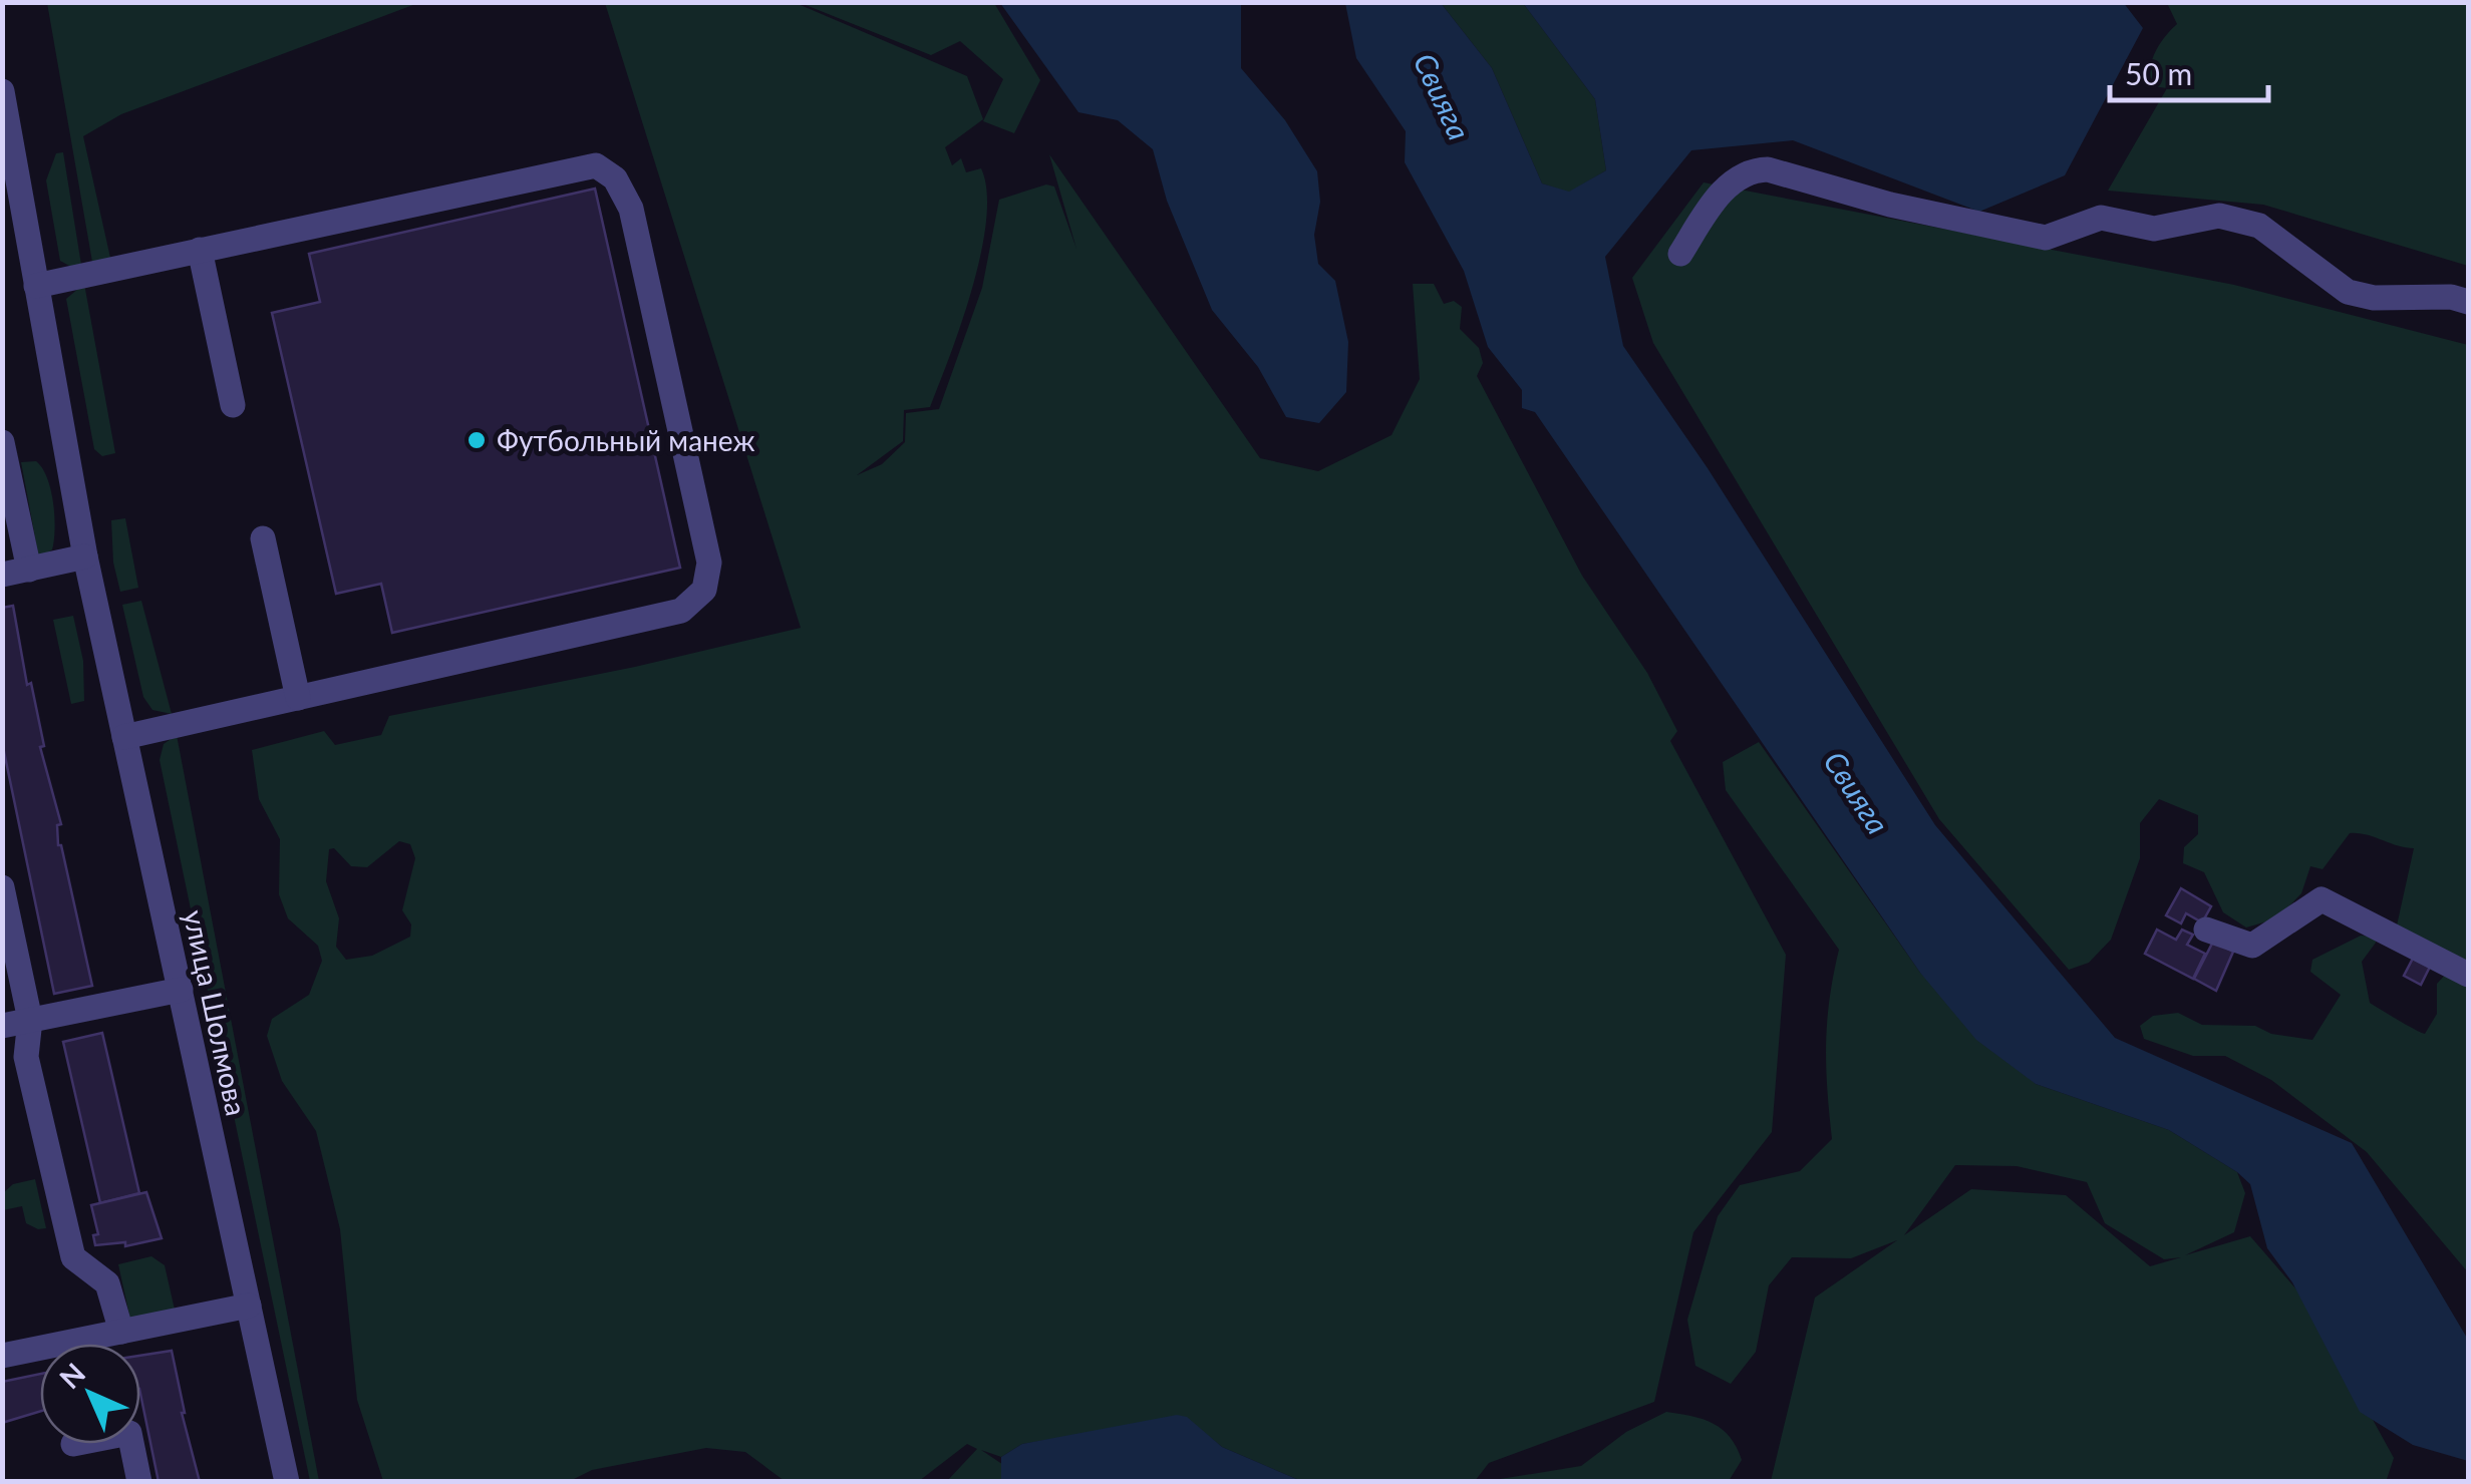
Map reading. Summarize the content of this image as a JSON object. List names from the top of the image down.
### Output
{
  "streets": {
    "street": ["улица Шолмова"]
  },
  "water": ["Свияга"],
  "places": ["Футбольный манеж"],
  "scale_bar": "50 m",
  "north": "top left"
}
